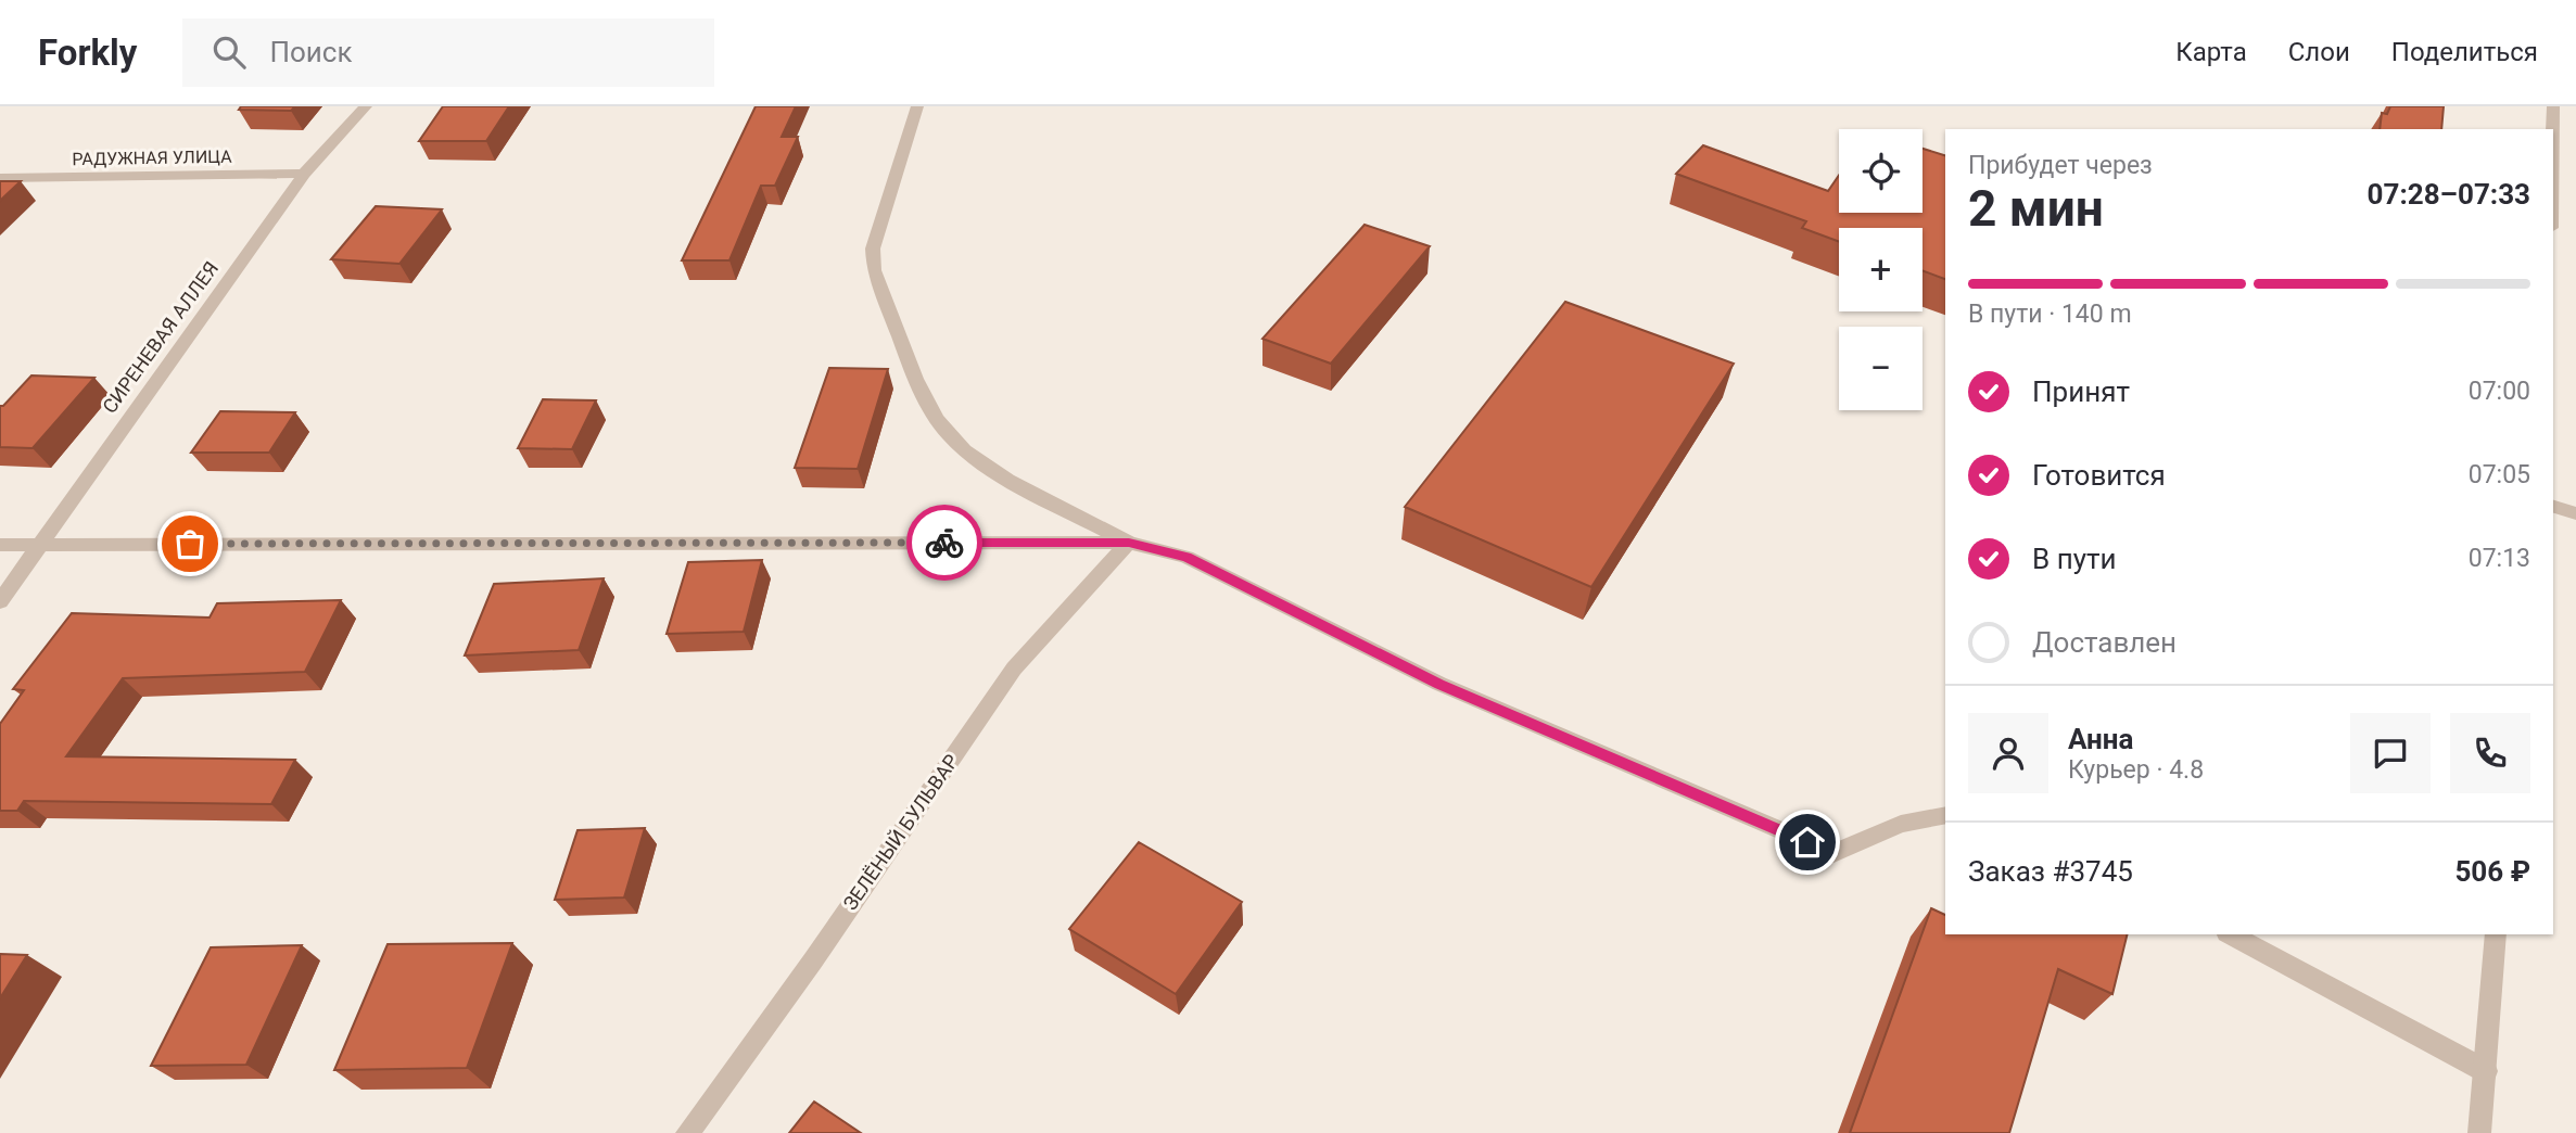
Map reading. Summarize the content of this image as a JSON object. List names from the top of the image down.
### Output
{
  "streets": {
    "street": ["РАДУЖНАЯ УЛИЦА", "СИРЕНЕВАЯ АЛЛЕЯ", "ЗЕЛЁНЫЙ БУЛЬВАР"]
  },
  "crossings": [
    ["РАДУЖНАЯ УЛИЦА", "СИРЕНЕВАЯ АЛЛЕЯ"]
  ],
  "page": {
    "header": "Forkly",
    "search": "Поиск",
    "nav": ["Карта", "Слои", "Поделиться"],
    "map_buttons": ["+", "−"],
    "heading": ["2 мин", "Прибудет через", "07:28–07:33"],
    "panel": [
      "Анна",
      "Курьер · 4.8",
      "Заказ #3745",
      "506 ₽"
    ],
    "bar": "В пути · 140 m",
    "list": [
      ["Принят", "07:00"],
      ["Готовится", "07:05"],
      ["В пути", "07:13"],
      "Доставлен"
    ]
  }
}
